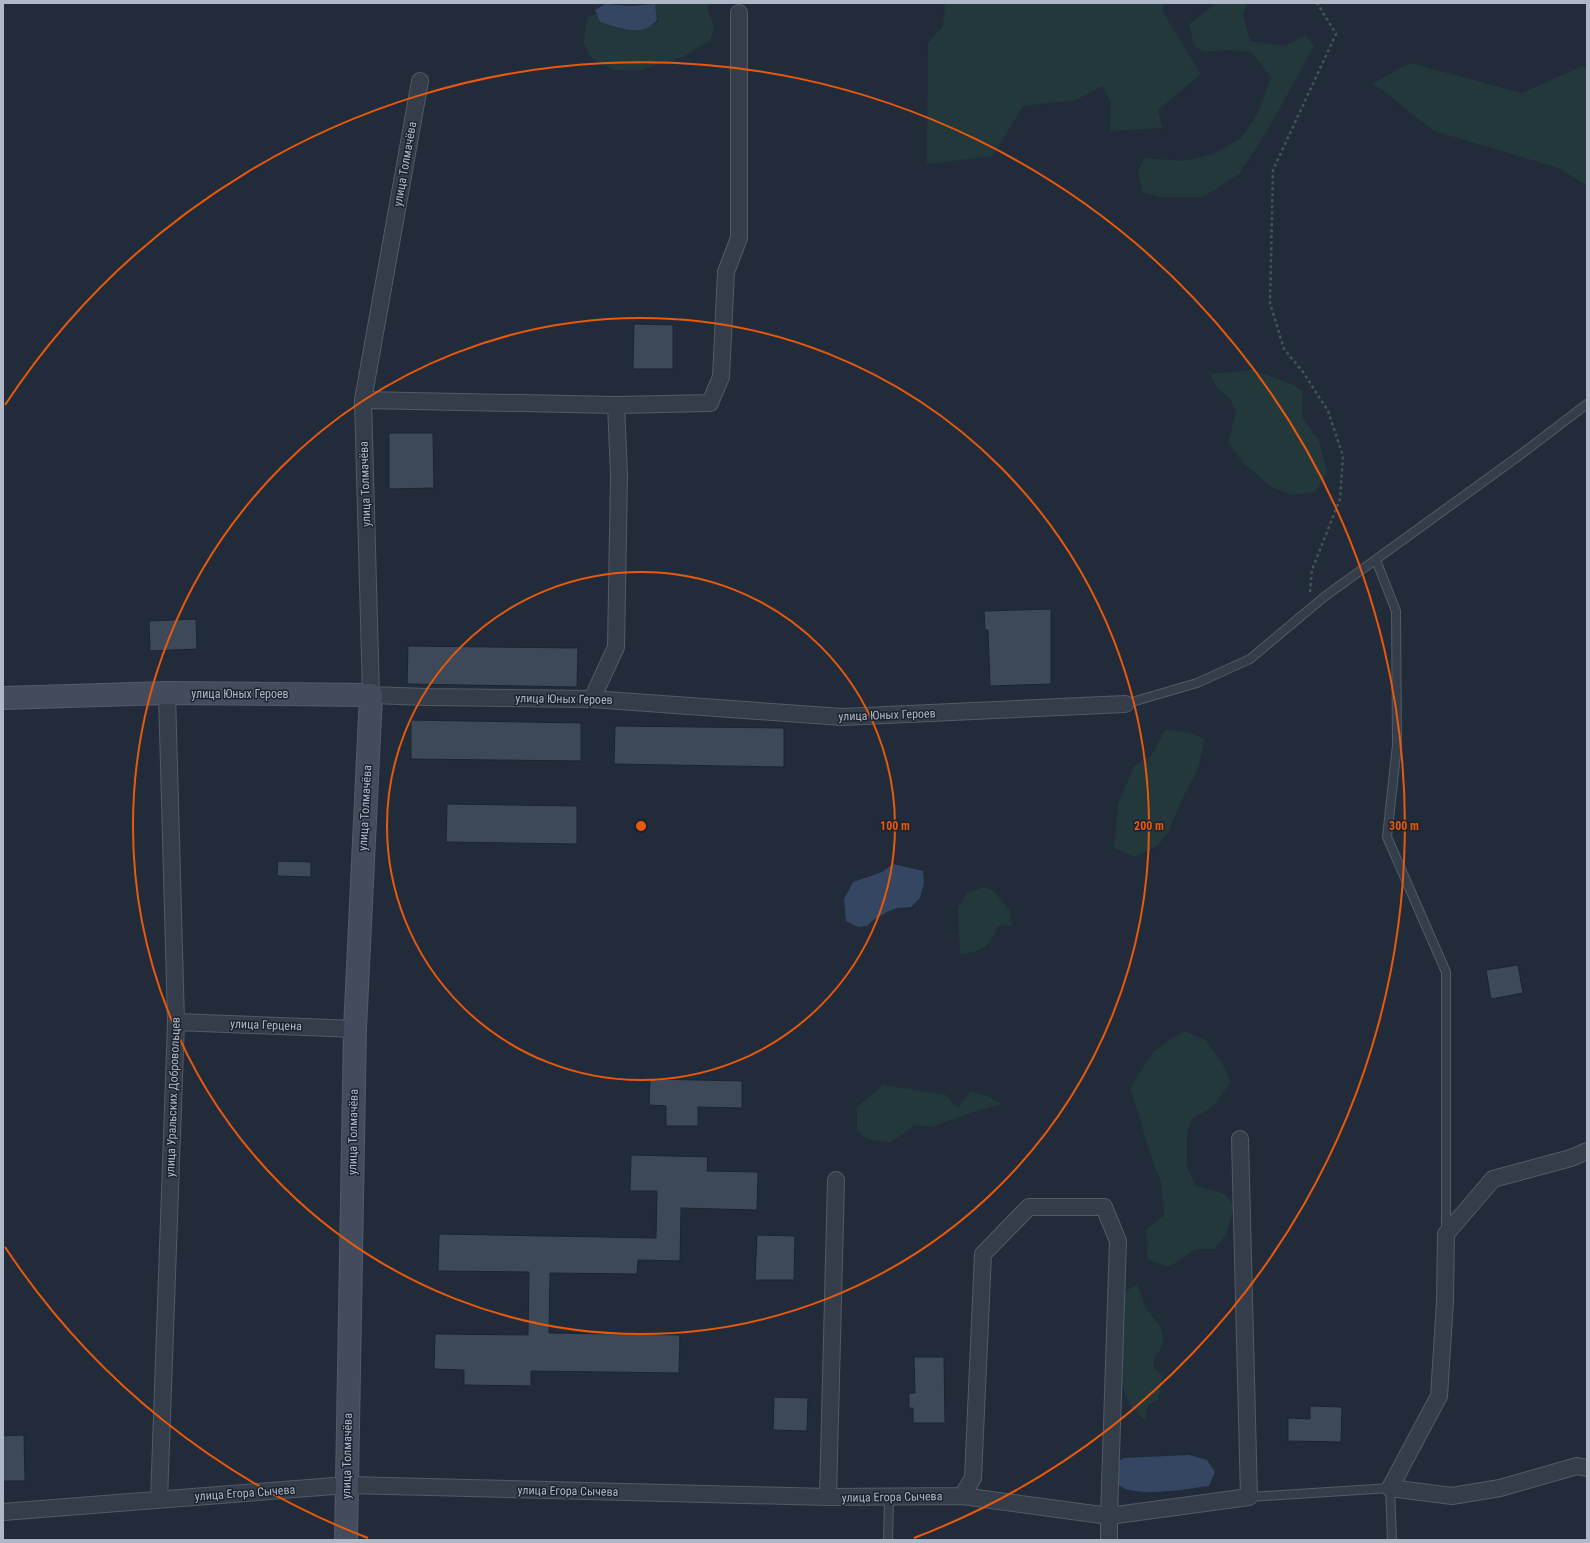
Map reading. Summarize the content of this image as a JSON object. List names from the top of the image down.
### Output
{
  "streets": {
    "street": [
      "улица Толмачёва",
      "улица Юных Героев",
      "улица Герцена",
      "улица Уральских Добровольцев",
      "улица Егора Сычева"
    ]
  },
  "crossings": [
    ["улица Толмачёва", "улица Юных Героев"],
    ["улица Толмачёва", "улица Герцена"],
    ["улица Толмачёва", "улица Егора Сычева"],
    ["улица Юных Героев", "улица Уральских Добровольцев"],
    ["улица Герцена", "улица Уральских Добровольцев"],
    ["улица Уральских Добровольцев", "улица Егора Сычева"]
  ],
  "rings": ["100 m", "200 m", "300 m"]
}
